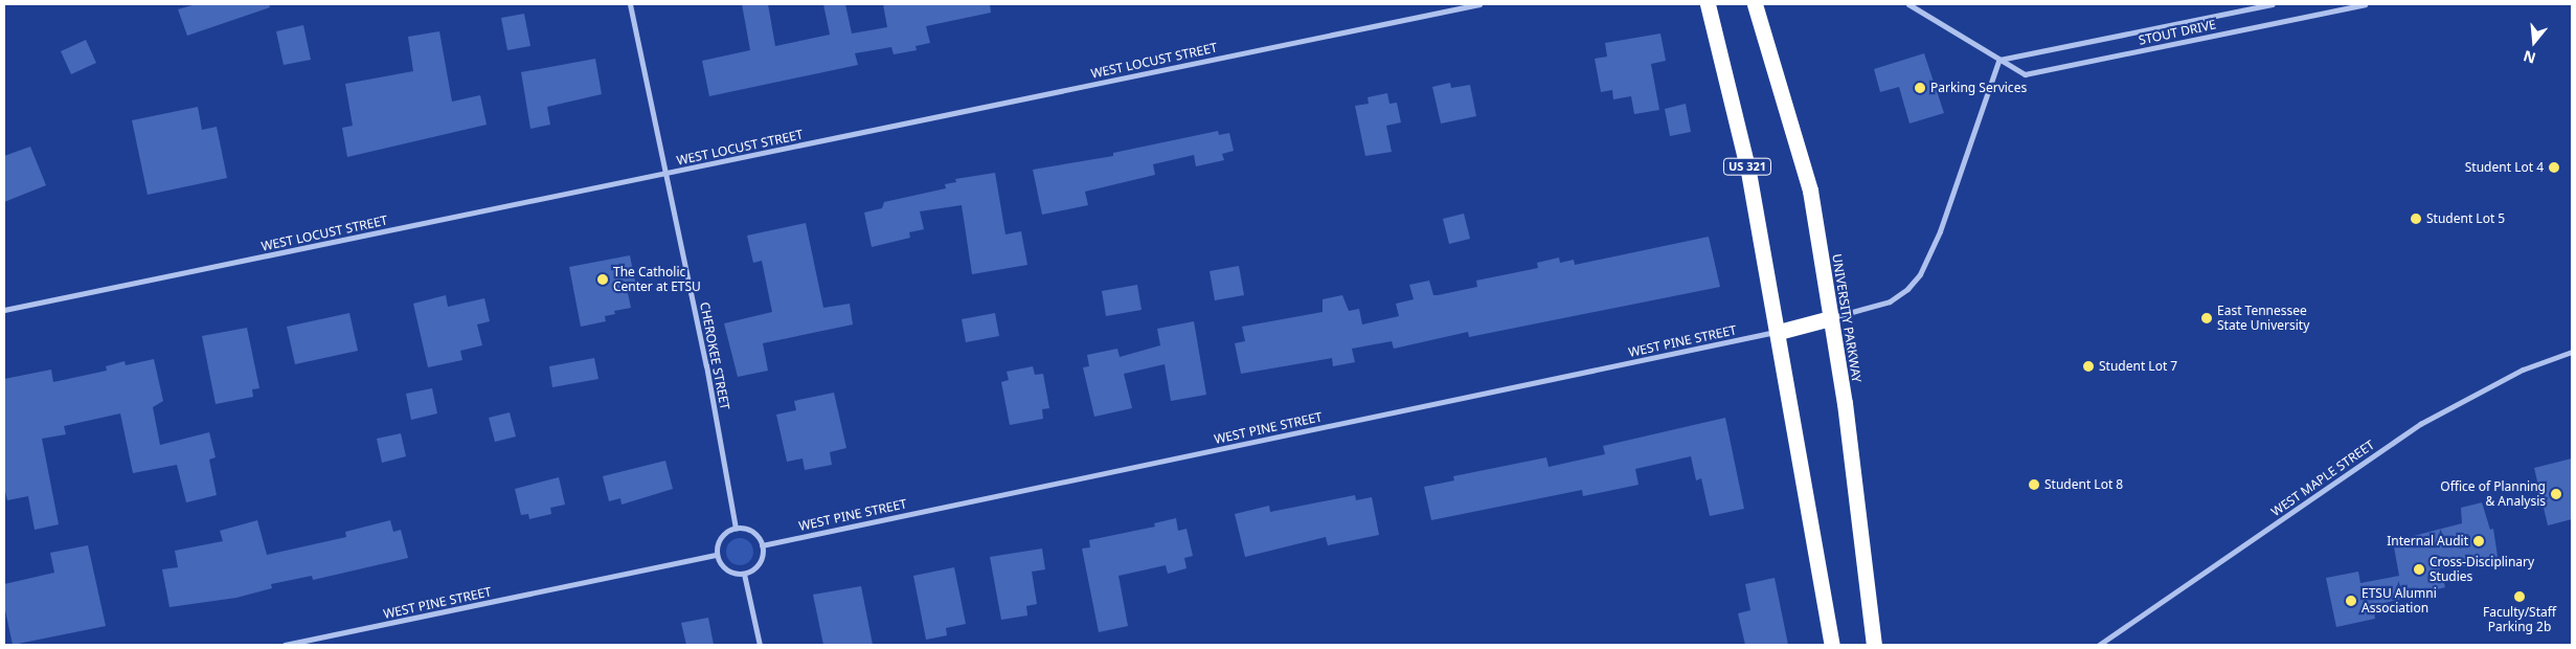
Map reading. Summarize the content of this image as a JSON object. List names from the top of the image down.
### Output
{
  "streets": {
    "highway": ["US 321", "UNIVERSITY PARKWAY"],
    "street": [
      "STOUT DRIVE",
      "WEST LOCUST STREET",
      "WEST PINE STREET",
      "CHEROKEE STREET",
      "WEST MAPLE STREET"
    ]
  },
  "crossings": [
    ["WEST LOCUST STREET", "CHEROKEE STREET"],
    ["US 321", "WEST PINE STREET"],
    ["WEST PINE STREET", "CHEROKEE STREET"]
  ],
  "places": [
    "Parking Services",
    "Student Lot 4",
    "Student Lot 5",
    "The Catholic Center at ETSU",
    "East Tennessee State University",
    "Student Lot 7",
    "Student Lot 8",
    "Office of Planning & Analysis",
    "Internal Audit",
    "Cross-Disciplinary Studies",
    "Faculty/Staff Parking 2b",
    "ETSU Alumni Association"
  ],
  "north": "bottom"
}
